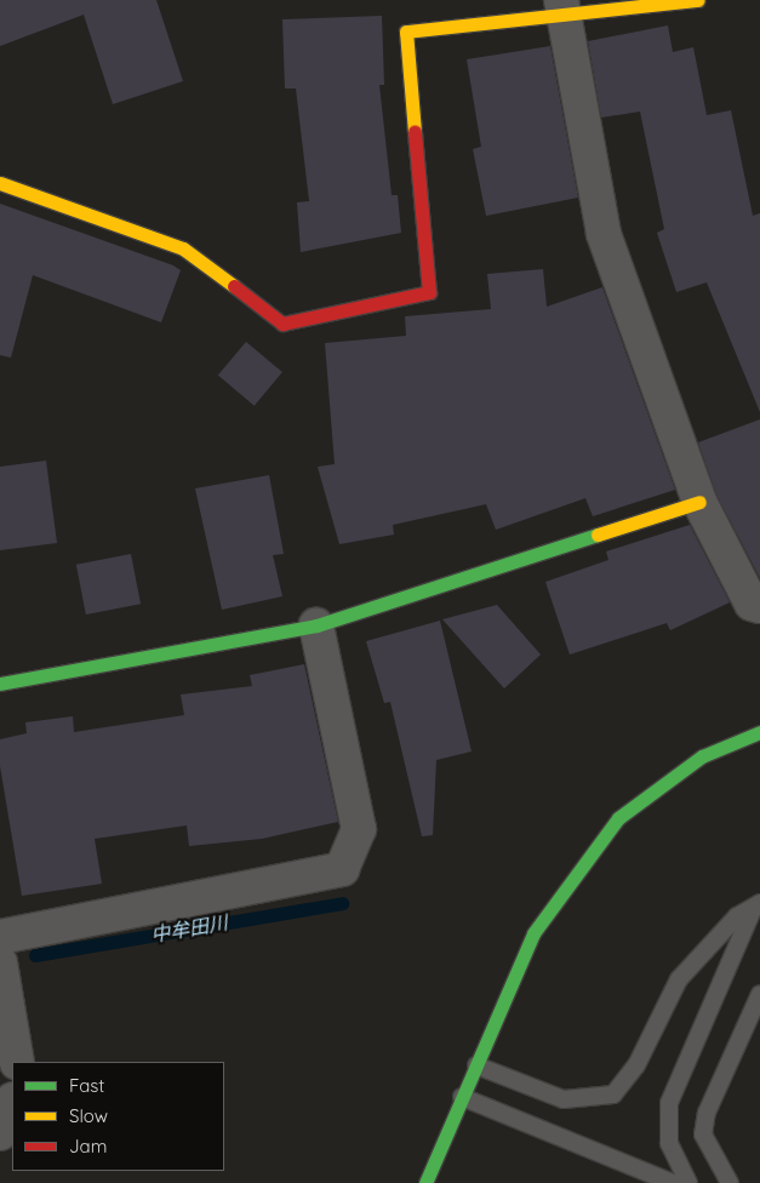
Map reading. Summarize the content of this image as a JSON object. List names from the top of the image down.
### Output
{
  "water": ["中牟田川"],
  "legend": ["Fast", "Slow", "Jam"]
}
